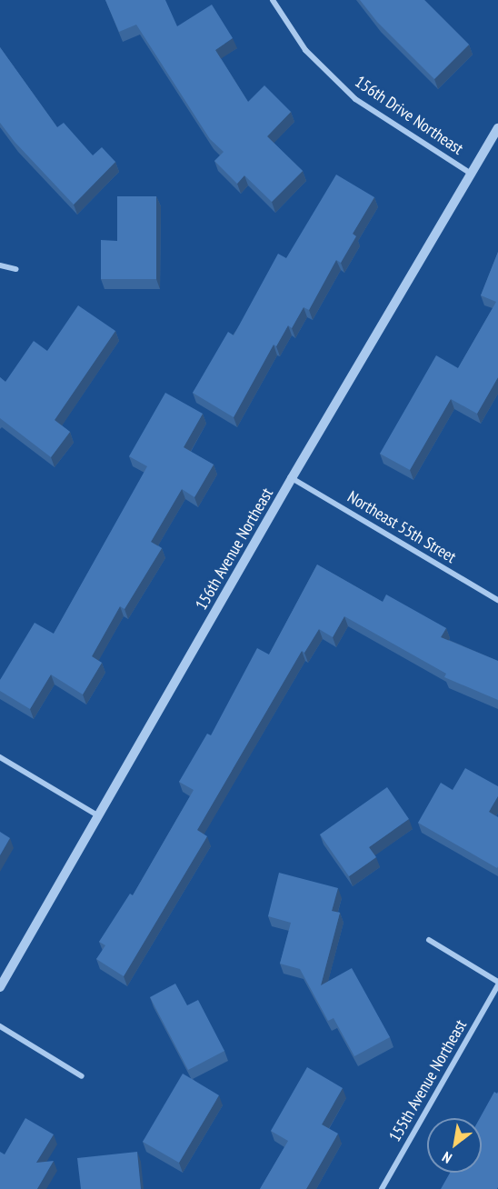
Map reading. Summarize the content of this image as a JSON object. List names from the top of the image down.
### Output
{
  "streets": {
    "street": [
      "156th Drive Northeast",
      "Northeast 55th Street",
      "156th Avenue Northeast",
      "155th Avenue Northeast"
    ]
  },
  "crossings": [
    ["156th Drive Northeast", "156th Avenue Northeast"],
    ["Northeast 55th Street", "156th Avenue Northeast"]
  ],
  "north": "bottom left"
}
